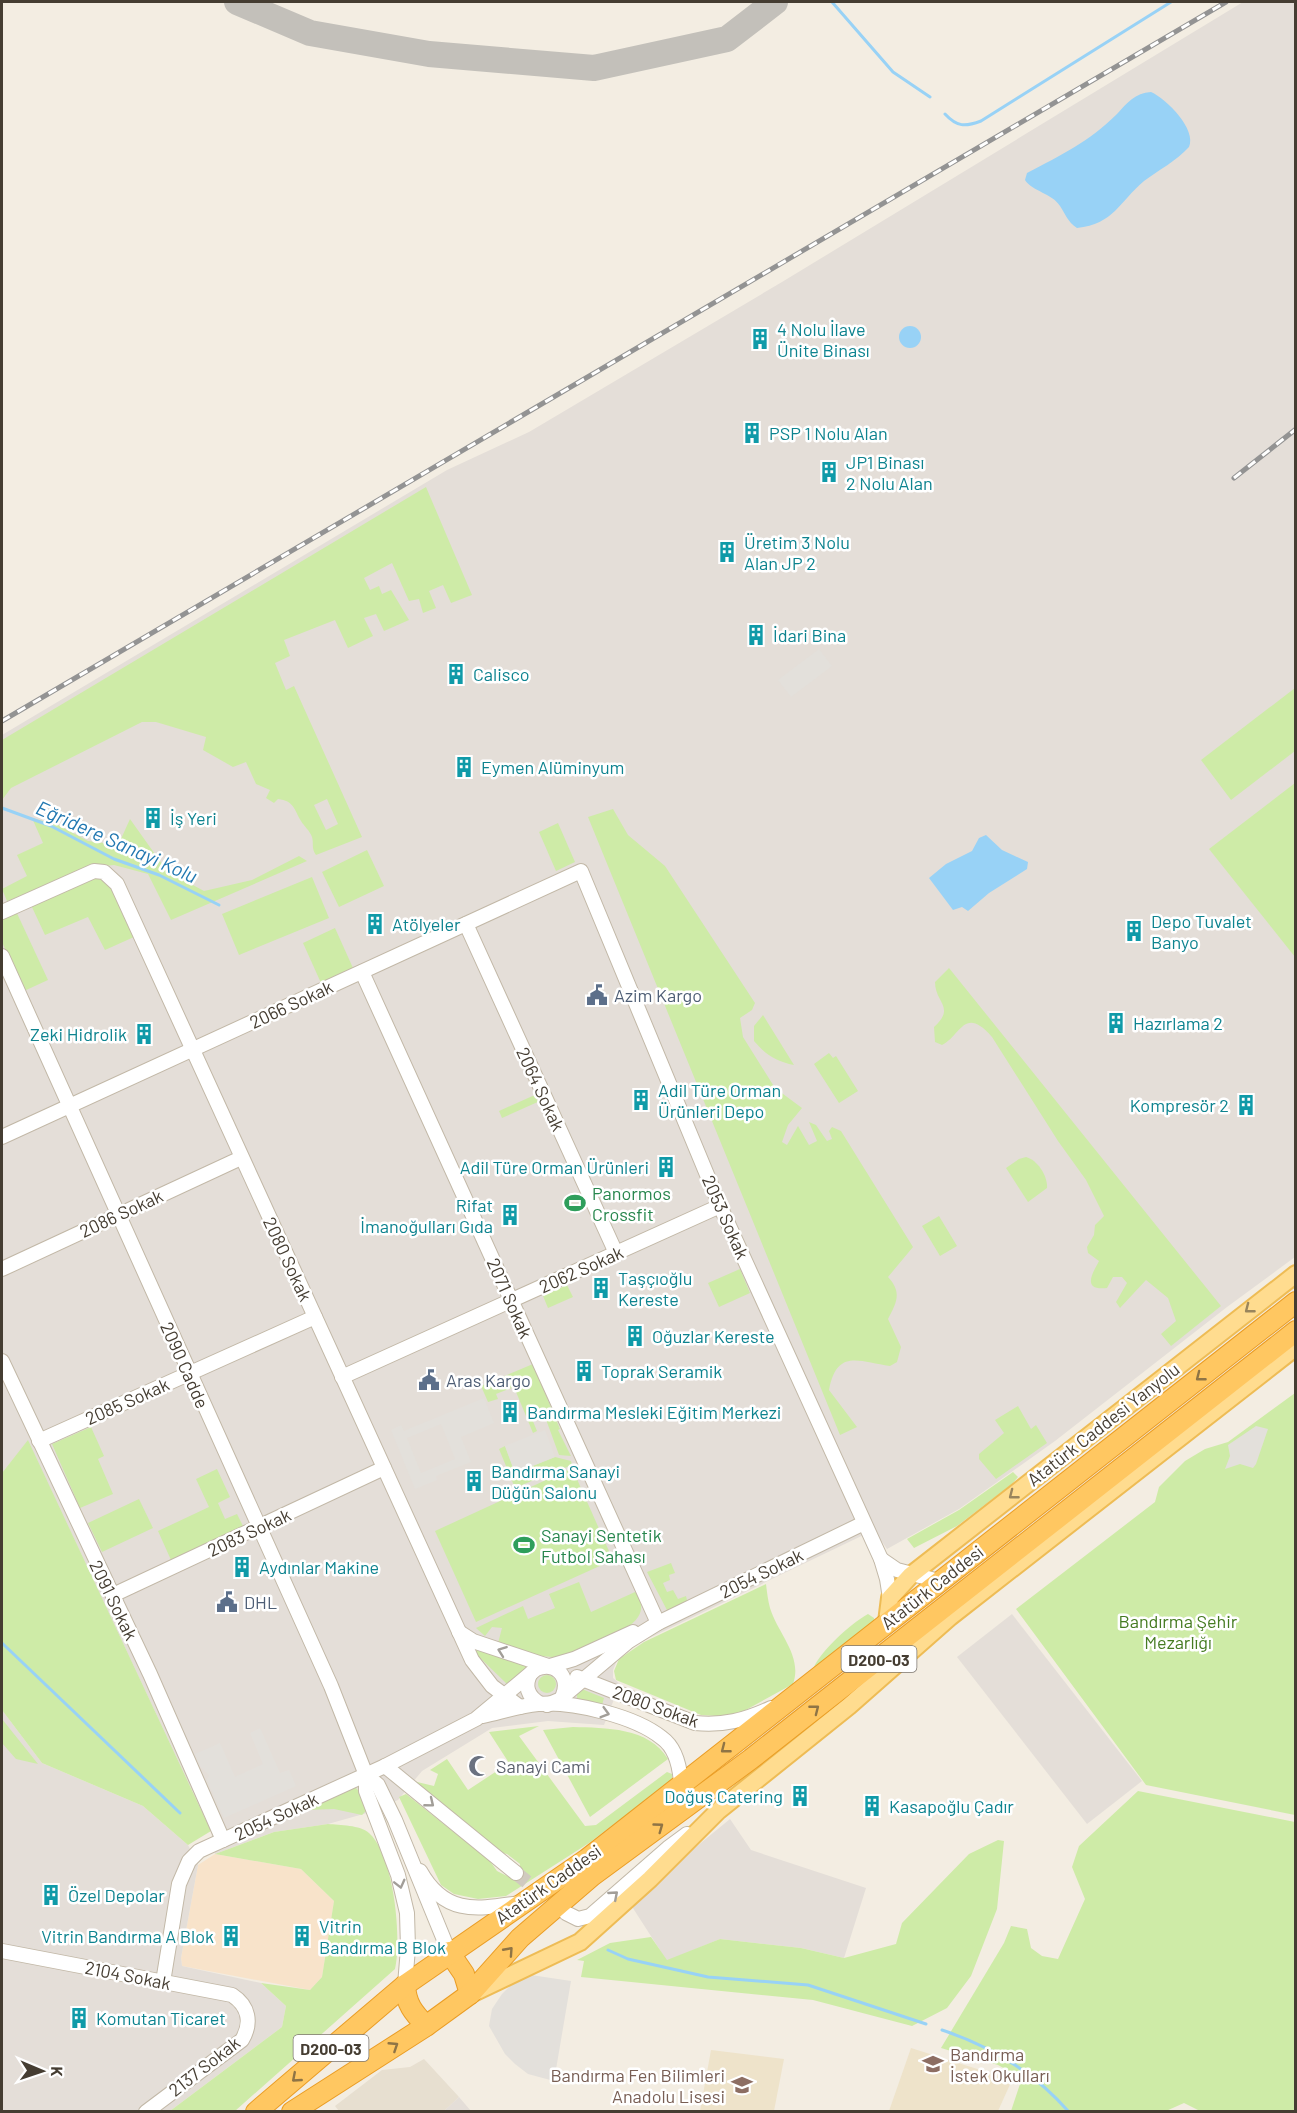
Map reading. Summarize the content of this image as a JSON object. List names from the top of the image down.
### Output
{
  "streets": {
    "highway": ["Atatürk Caddesi", "D200-03"],
    "main road": ["Atatürk Caddesi Yanyolu"],
    "street": [
      "2066 Sokak",
      "2064 Sokak",
      "2086 Sokak",
      "2053 Sokak",
      "2080 Sokak",
      "2062 Sokak",
      "2071 Sokak",
      "2090 Cadde",
      "2085 Sokak",
      "2083 Sokak",
      "2054 Sokak",
      "2091 Sokak",
      "2104 Sokak",
      "2137 Sokak"
    ]
  },
  "crossings": [
    ["2066 Sokak", "2064 Sokak"],
    ["2066 Sokak", "2053 Sokak"],
    ["2066 Sokak", "2080 Sokak"],
    ["2066 Sokak", "2071 Sokak"],
    ["2066 Sokak", "2090 Cadde"],
    ["2064 Sokak", "2062 Sokak"],
    ["2086 Sokak", "2080 Sokak"],
    ["2086 Sokak", "2090 Cadde"],
    ["2053 Sokak", "2062 Sokak"],
    ["2053 Sokak", "Atatürk Caddesi Yanyolu"],
    ["2053 Sokak", "2054 Sokak"],
    ["2080 Sokak", "2062 Sokak"],
    ["2080 Sokak", "2085 Sokak"],
    ["2080 Sokak", "2083 Sokak"],
    ["2080 Sokak", "2054 Sokak"],
    ["2080 Sokak", "Atatürk Caddesi"],
    ["2062 Sokak", "2071 Sokak"],
    ["2071 Sokak", "2054 Sokak"],
    ["2090 Cadde", "2085 Sokak"],
    ["2090 Cadde", "2083 Sokak"],
    ["2090 Cadde", "2054 Sokak"],
    ["2090 Cadde", "D200-03"],
    ["2085 Sokak", "2091 Sokak"],
    ["2083 Sokak", "2091 Sokak"],
    ["2054 Sokak", "2091 Sokak"],
    ["2054 Sokak", "2104 Sokak"],
    ["Atatürk Caddesi", "D200-03"],
    ["2104 Sokak", "2137 Sokak"]
  ],
  "one_way": ["Atatürk Caddesi Yanyolu"],
  "water": ["Eğridere Sanayi Kolu"],
  "parks": ["Bandırma Şehir Mezarlığı"],
  "places": {
    "building": [
      "4 Nolu İlave Ünite Binası",
      "PSP 1 Nolu Alan",
      "JP1 Binası 2 Nolu Alan",
      "Üretim 3 Nolu Alan JP 2",
      "İdari Bina",
      "Calisco",
      "Eymen Alüminyum",
      "İş Yeri",
      "Atölyeler",
      "Depo Tuvalet Banyo",
      "Hazırlama 2",
      "Zeki Hidrolik",
      "Adil Türe Orman Ürünleri Depo",
      "Kompresör 2",
      "Adil Türe Orman Ürünleri",
      "Rifat İmanoğulları Gıda",
      "Taşçıoğlu Kereste",
      "Oğuzlar Kereste",
      "Toprak Seramik",
      "Bandırma Mesleki Eğitim Merkezi",
      "Bandırma Sanayi Düğün Salonu",
      "Aydınlar Makine",
      "Doğuş Catering",
      "Kasapoğlu Çadır",
      "Özel Depolar",
      "Vitrin Bandırma A Blok",
      "Vitrin Bandırma B Blok",
      "Komutan Ticaret"
    ],
    "public building": ["Azim Kargo", "Aras Kargo", "DHL"],
    "sports": ["Panormos Crossfit", "Sanayi Sentetik Futbol Sahası"],
    "mosque": ["Sanayi Cami"],
    "school or university": ["Bandırma İstek Okulları", "Bandırma Fen Bilimleri Anadolu Lisesi"]
  },
  "north": "right"
}
